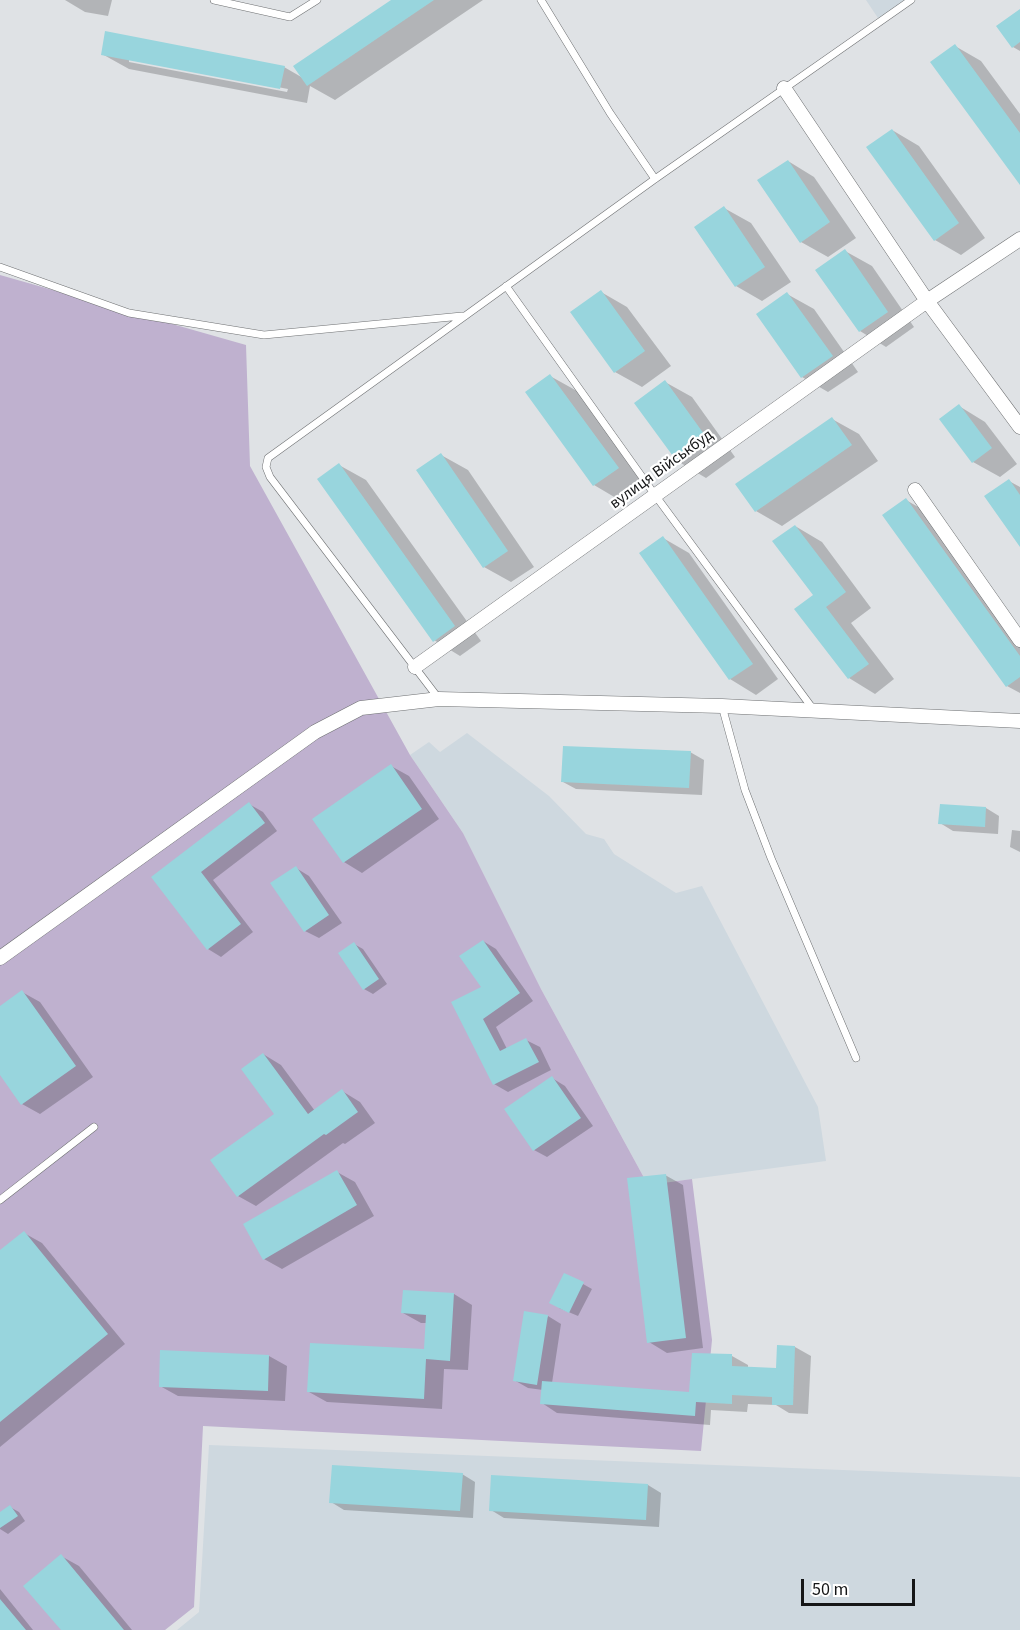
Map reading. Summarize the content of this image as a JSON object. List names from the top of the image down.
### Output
{
  "streets": {
    "street": ["вулиця Військбуд"]
  },
  "scale_bar": "50 m"
}
